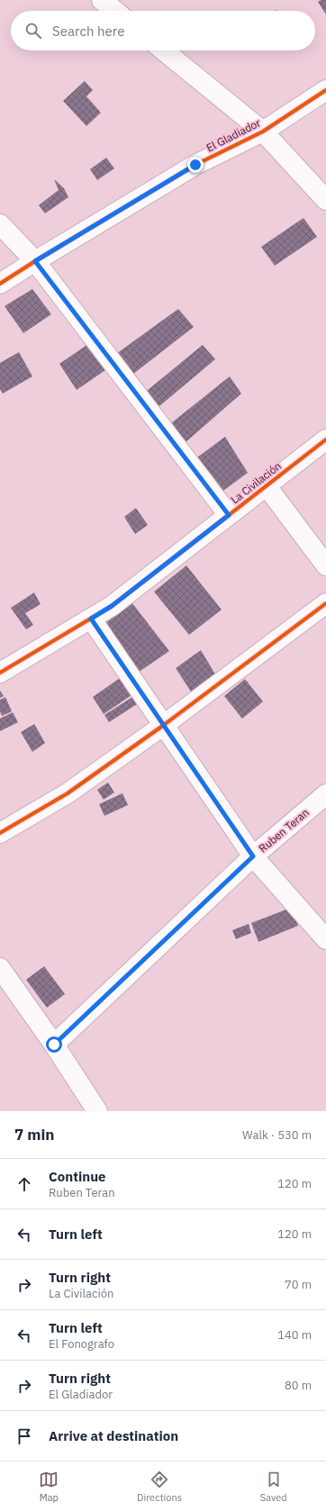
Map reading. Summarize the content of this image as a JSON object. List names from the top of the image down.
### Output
{
  "streets": {
    "street": ["El Gladiador", "La Civilación", "Ruben Teran"]
  },
  "page": {
    "search": "Search here",
    "heading": ["7 min", "Walk · 530 m"],
    "list": [
      ["Continue", "Ruben Teran", "120 m"],
      ["Turn left", "120 m"],
      ["Turn right", "La Civilación", "70 m"],
      ["Turn left", "El Fonografo", "140 m"],
      ["Turn right", "El Gladiador", "80 m"],
      "Arrive at destination"
    ],
    "nav": ["Map", "Directions", "Saved"]
  }
}
